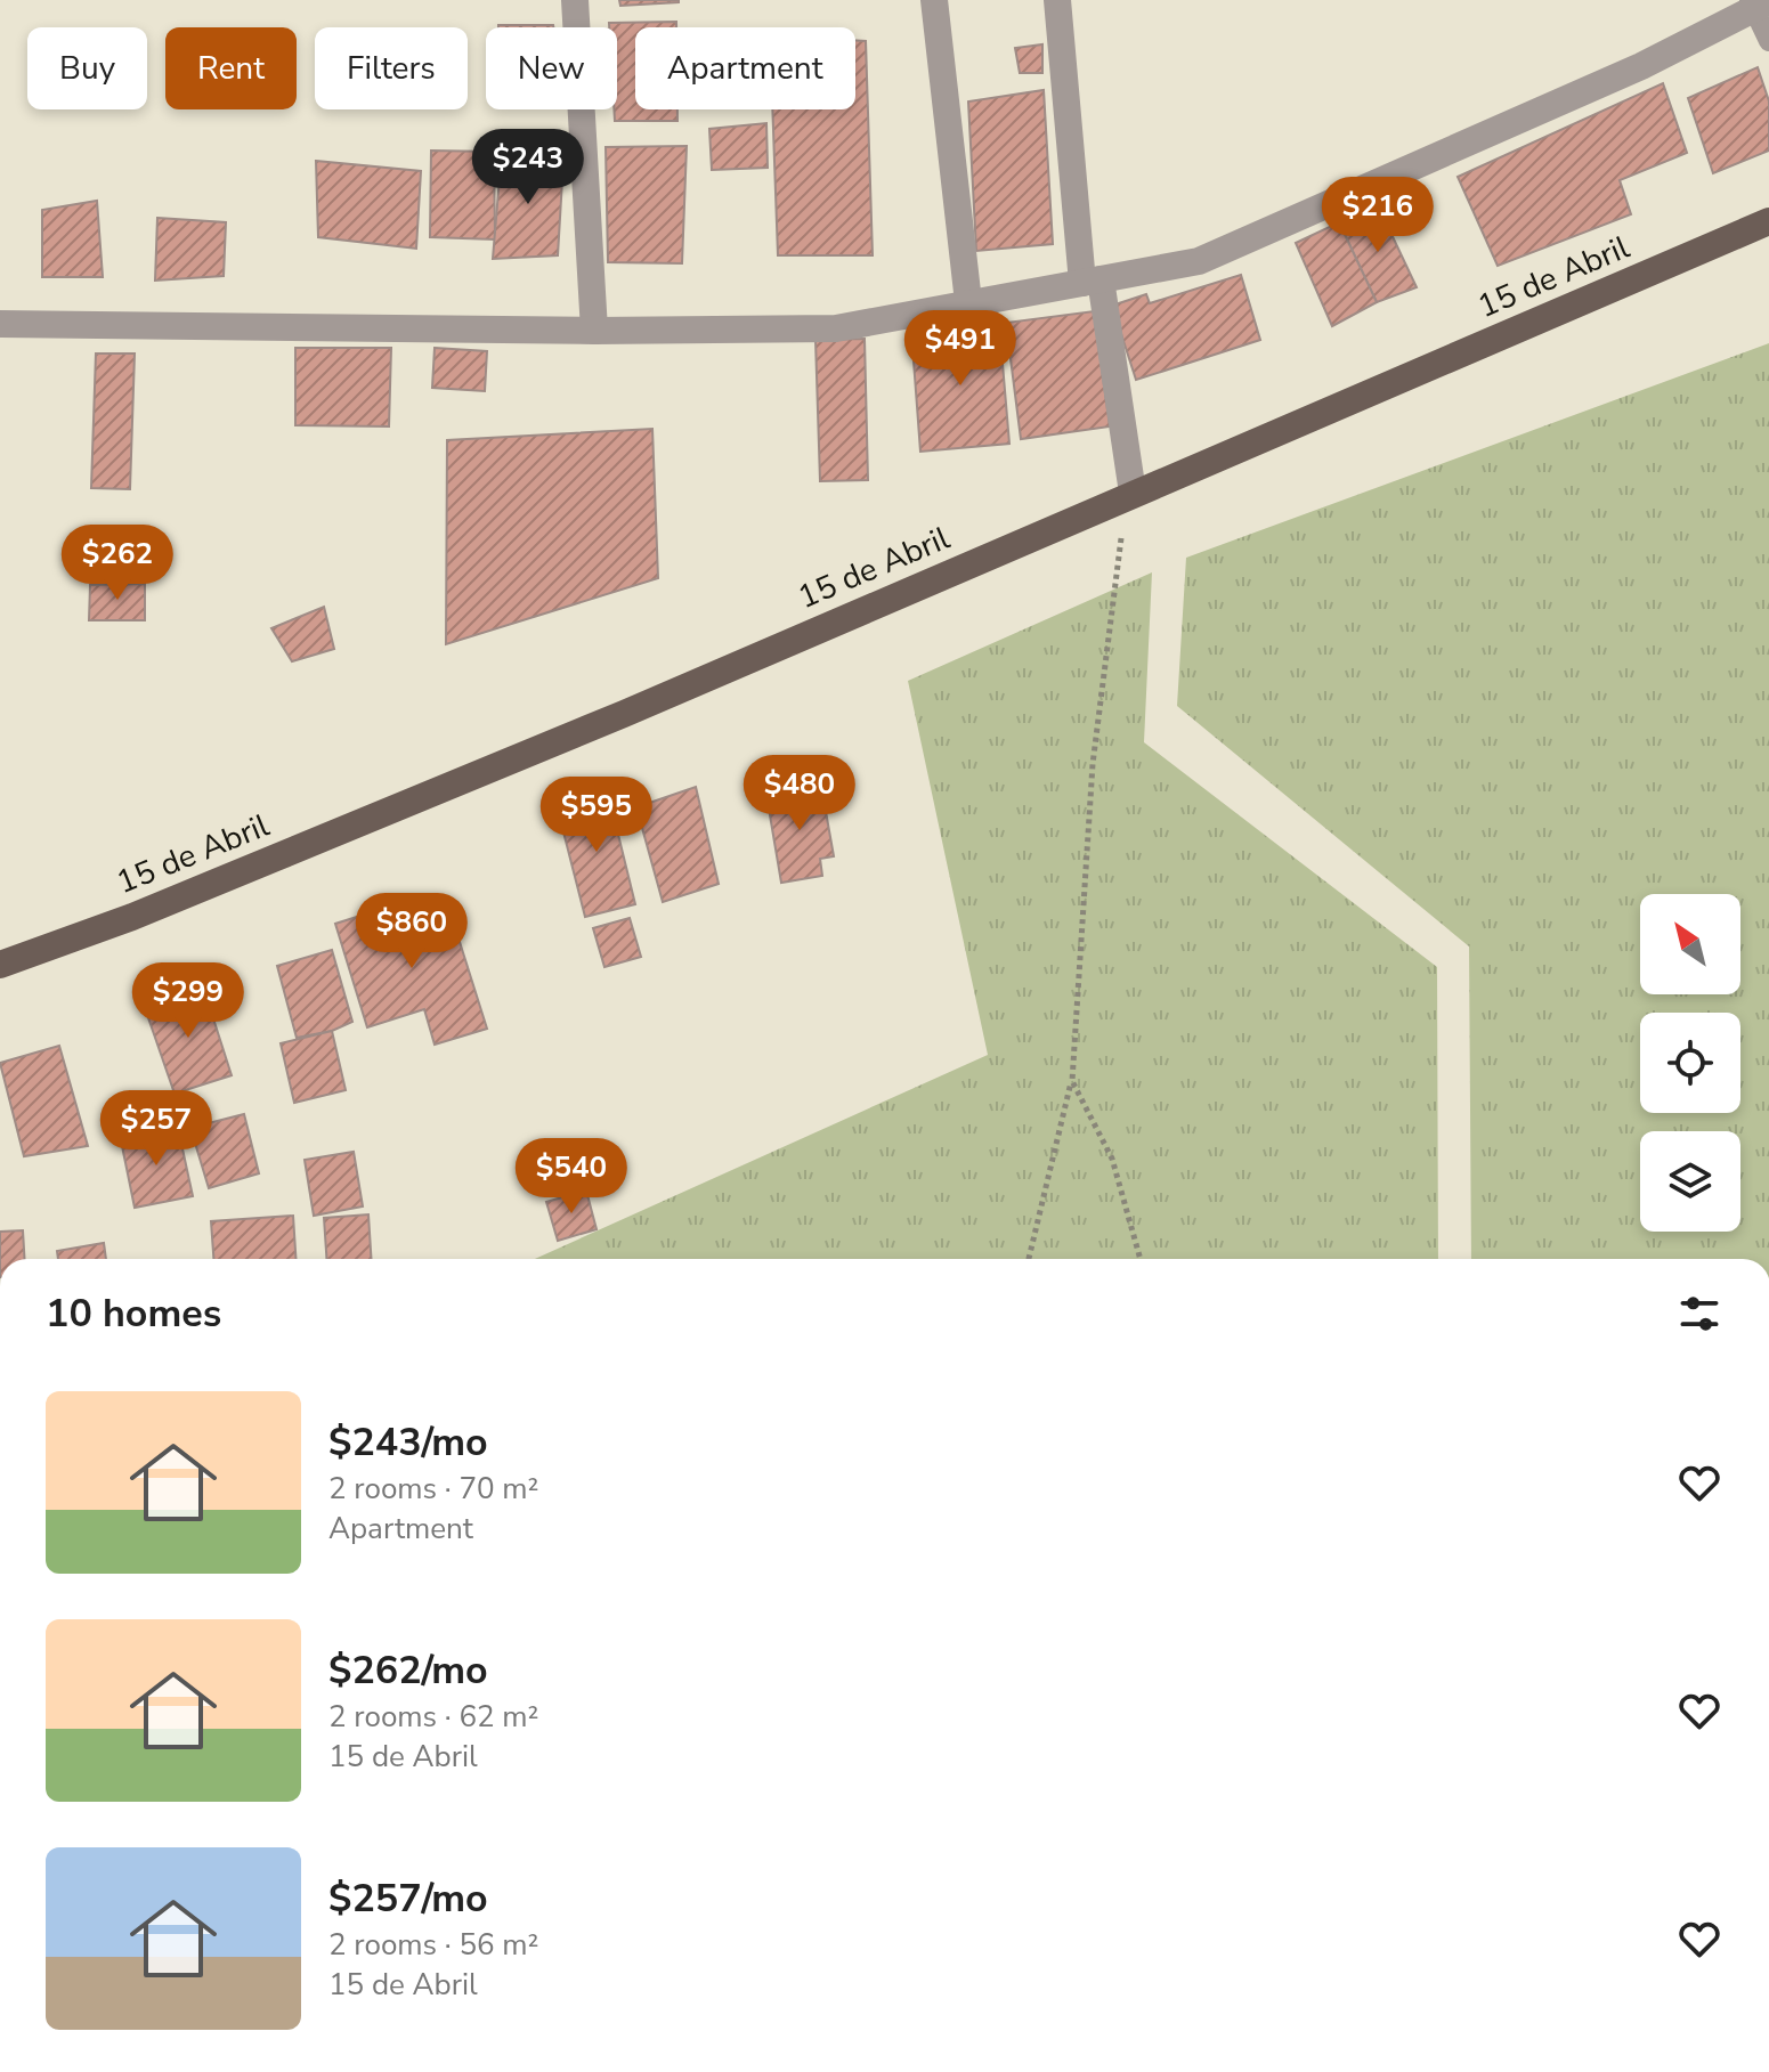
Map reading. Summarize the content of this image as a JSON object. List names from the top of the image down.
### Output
{
  "streets": {
    "main road": ["15 de Abril"]
  },
  "north": "top left",
  "page": {
    "chip": [
      "Buy",
      "Rent",
      "Filters",
      "New",
      "Apartment"
    ],
    "price": [
      "$243",
      "$216",
      "$491",
      "$262",
      "$480",
      "$595",
      "$860",
      "$299",
      "$257",
      "$540"
    ],
    "heading": "10 homes",
    "list": [
      {
        "name": "$243/mo",
        "note": "2 rooms · 70 m² · Apartment"
      },
      {
        "name": "$262/mo",
        "note": "2 rooms · 62 m² · 15 de Abril"
      },
      {
        "name": "$257/mo",
        "note": "2 rooms · 56 m² · 15 de Abril"
      }
    ]
  }
}
